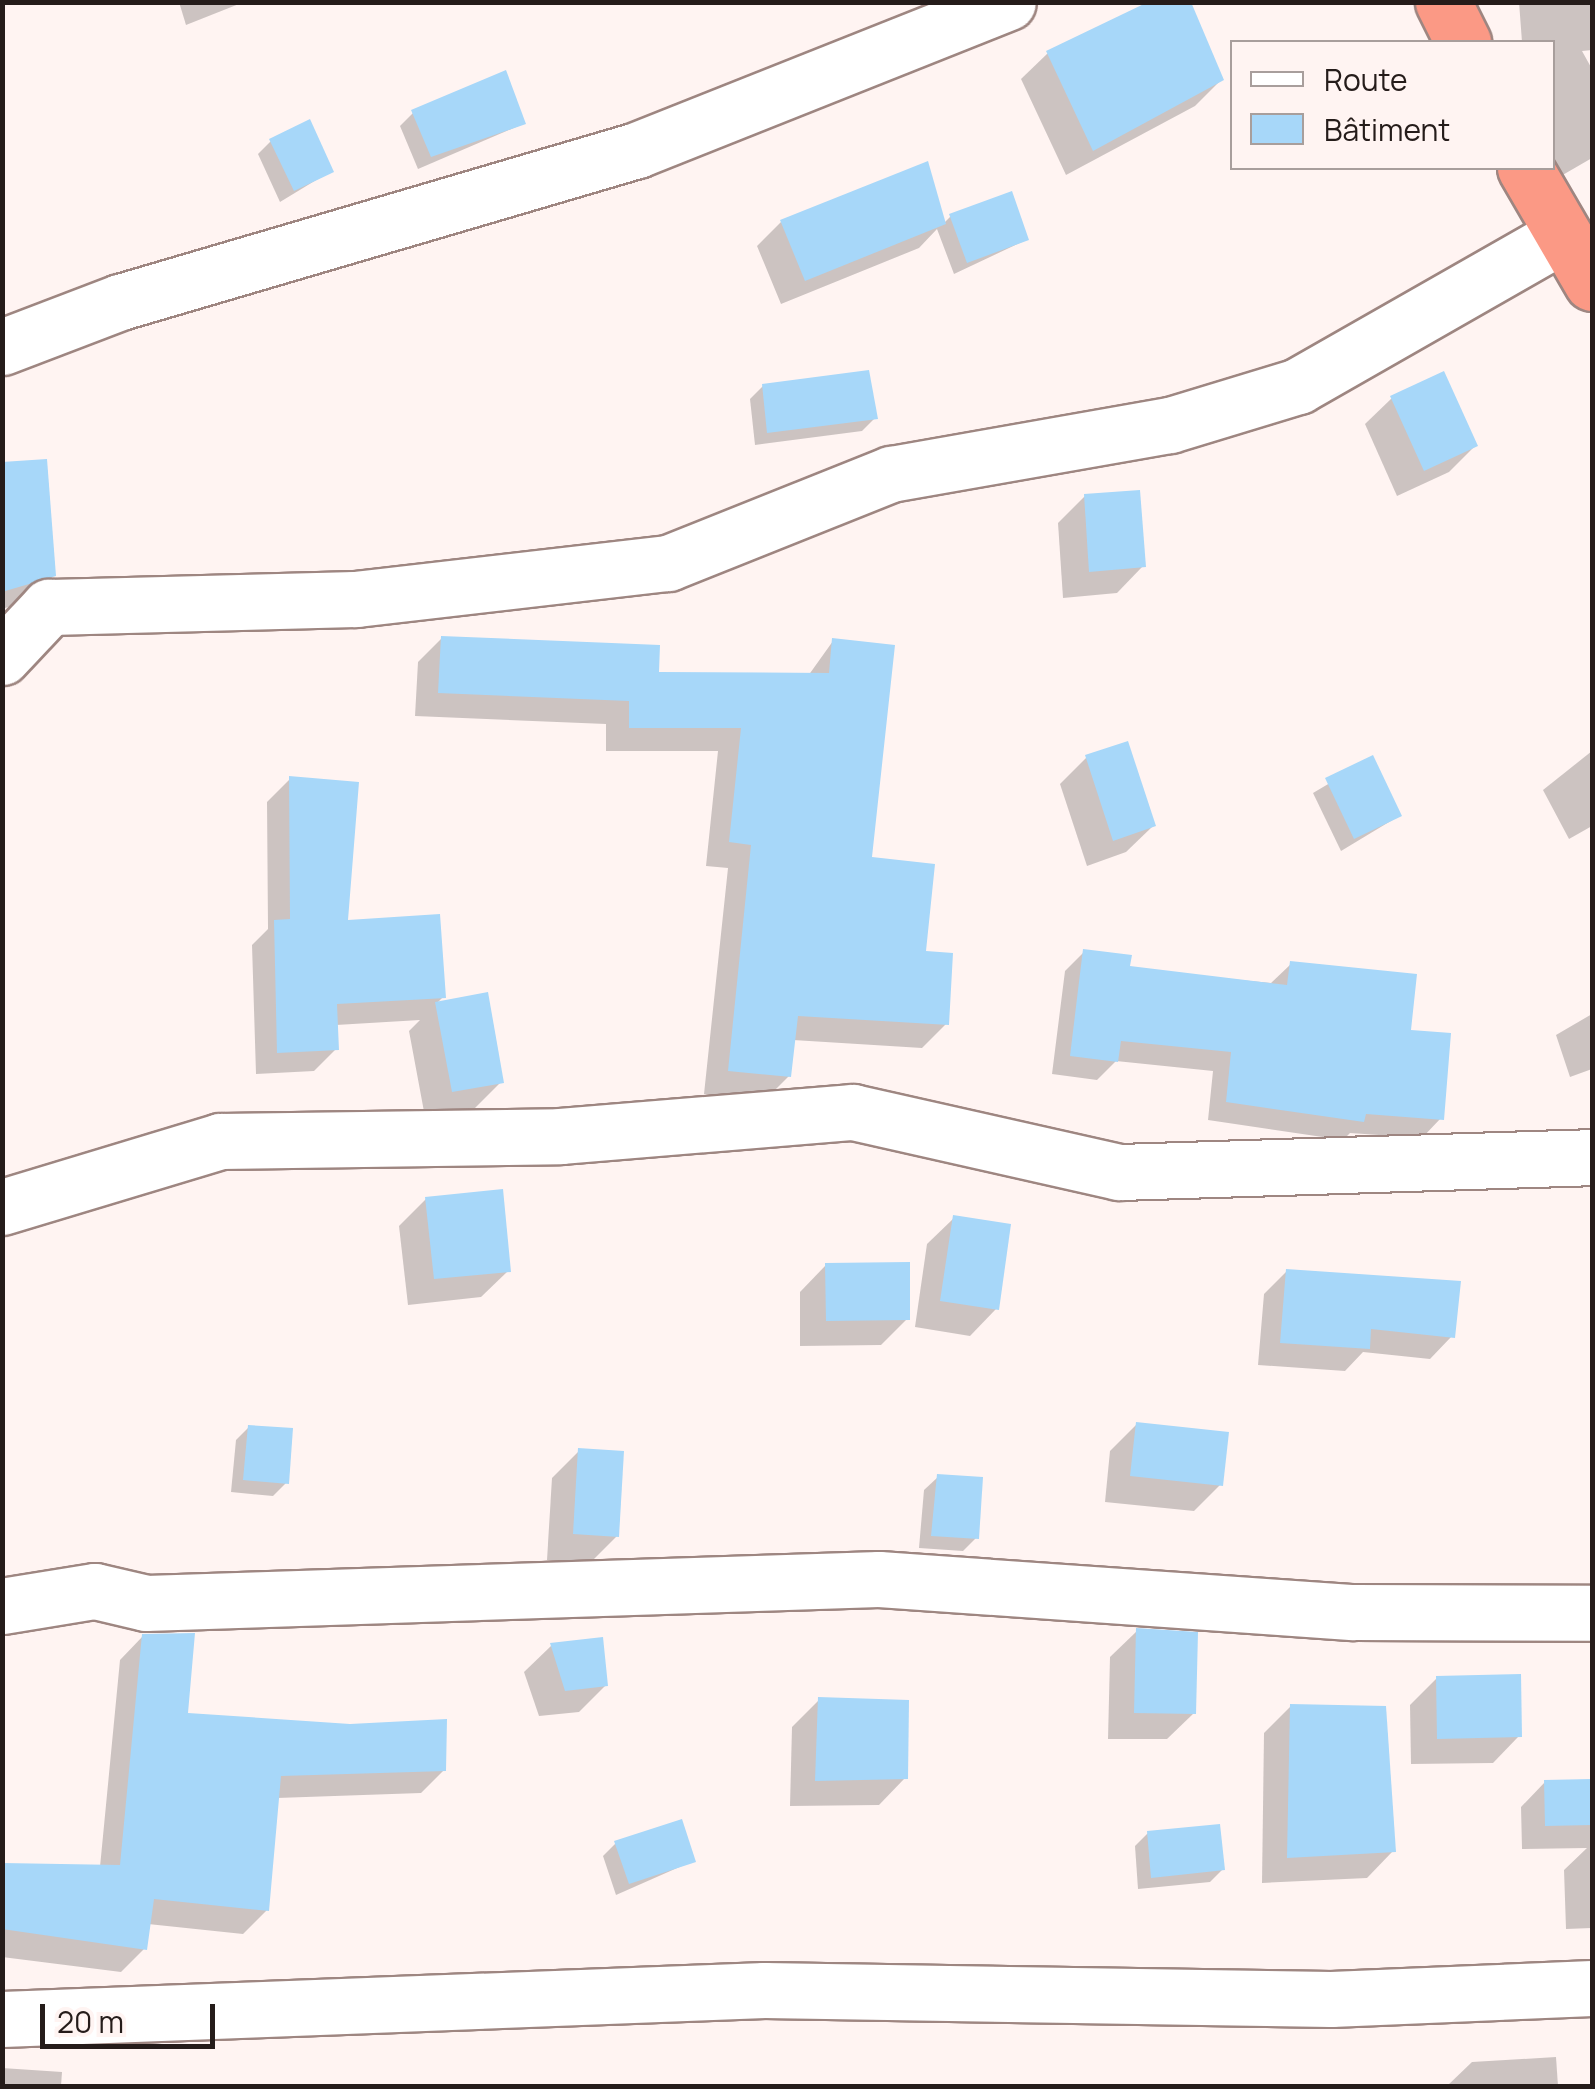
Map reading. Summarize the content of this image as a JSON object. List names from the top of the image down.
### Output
{
  "legend": ["Route", "Bâtiment"],
  "scale_bar": "20 m"
}
